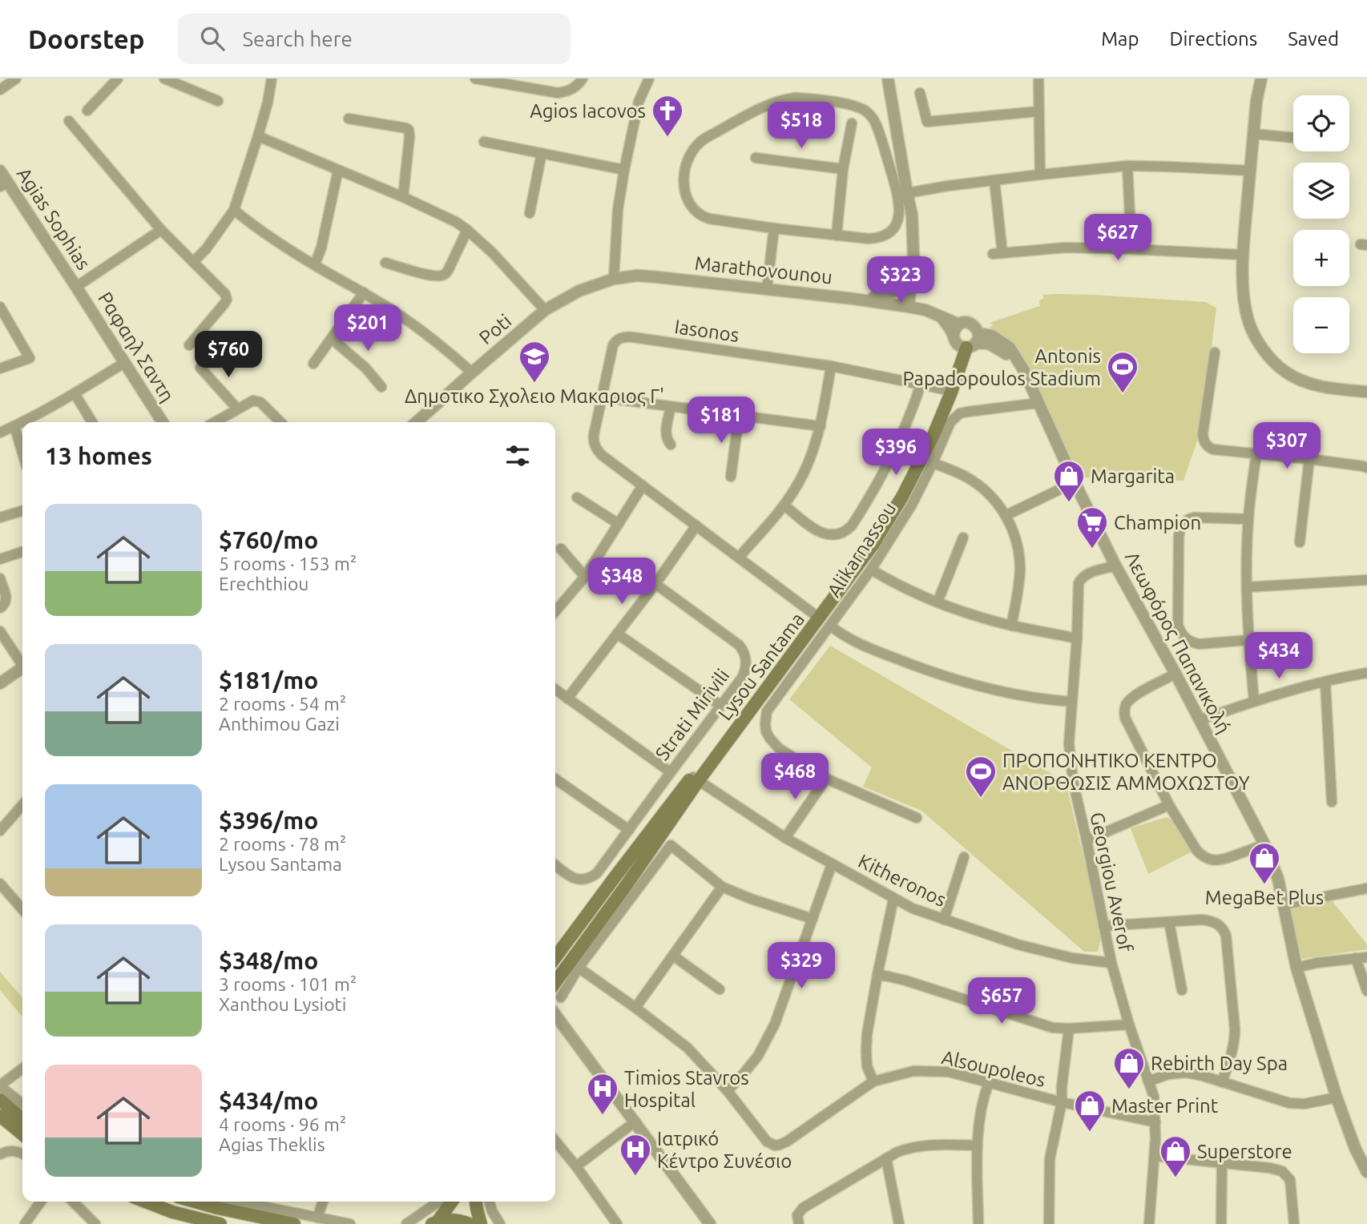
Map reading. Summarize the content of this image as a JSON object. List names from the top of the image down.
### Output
{
  "streets": {
    "main road": ["Lysou Santama"],
    "street": [
      "Agias Sophias",
      "Marathovounou",
      "Poti",
      "Iasonos",
      "Ραφαηλ Σαντη",
      "Alikarnassou",
      "Λεωφόρος Παπανικολή",
      "Strati Mirivili",
      "Kitheronos",
      "Georgiou Averof",
      "Alsoupoleos"
    ]
  },
  "crossings": [
    ["Agias Sophias", "Ραφαηλ Σαντη"],
    ["Marathovounou", "Poti"],
    ["Marathovounou", "Λεωφόρος Παπανικολή"],
    ["Marathovounou", "Lysou Santama"],
    ["Iasonos", "Alikarnassou"],
    ["Iasonos", "Lysou Santama"],
    ["Iasonos", "Georgiou Averof"],
    ["Alikarnassou", "Λεωφόρος Παπανικολή"],
    ["Alikarnassou", "Lysou Santama"],
    ["Λεωφόρος Παπανικολή", "Lysou Santama"],
    ["Λεωφόρος Παπανικολή", "Georgiou Averof"],
    ["Lysou Santama", "Kitheronos"],
    ["Kitheronos", "Georgiou Averof"],
    ["Georgiou Averof", "Alsoupoleos"]
  ],
  "places": {
    "church": ["Agios Iacovos"],
    "school or university": ["Δημοτικο Σχολειο Μακαριος Γ'"],
    "sports": ["Antonis Papadopoulos Stadium", "ΠΡΟΠΟΝΗΤΙΚΟ ΚΕΝΤΡΟ ΑΝΟΡΘΩΣΙΣ ΑΜΜΟΧΩΣΤΟΥ"],
    "shop": [
      "Margarita",
      "MegaBet Plus",
      "Rebirth Day Spa",
      "Master Print",
      "Superstore"
    ],
    "supermarket": ["Champion"],
    "hospital": ["Timios Stavros Hospital", "Ιατρικό Κέντρο Συνέσιο"]
  },
  "page": {
    "header": "Doorstep",
    "search": "Search here",
    "nav": ["Map", "Directions", "Saved"],
    "map_buttons": ["+", "−"],
    "price": [
      "$518",
      "$627",
      "$323",
      "$201",
      "$760",
      "$181",
      "$307",
      "$396",
      "$348",
      "$434",
      "$468",
      "$329",
      "$657"
    ],
    "heading": "13 homes",
    "list": [
      {
        "name": "$760/mo",
        "note": "5 rooms · 153 m² · Erechthiou"
      },
      {
        "name": "$181/mo",
        "note": "2 rooms · 54 m² · Anthimou Gazi"
      },
      {
        "name": "$396/mo",
        "note": "2 rooms · 78 m² · Lysou Santama"
      },
      {
        "name": "$348/mo",
        "note": "3 rooms · 101 m² · Xanthou Lysioti"
      },
      {
        "name": "$434/mo",
        "note": "4 rooms · 96 m² · Agias Theklis"
      }
    ]
  }
}
